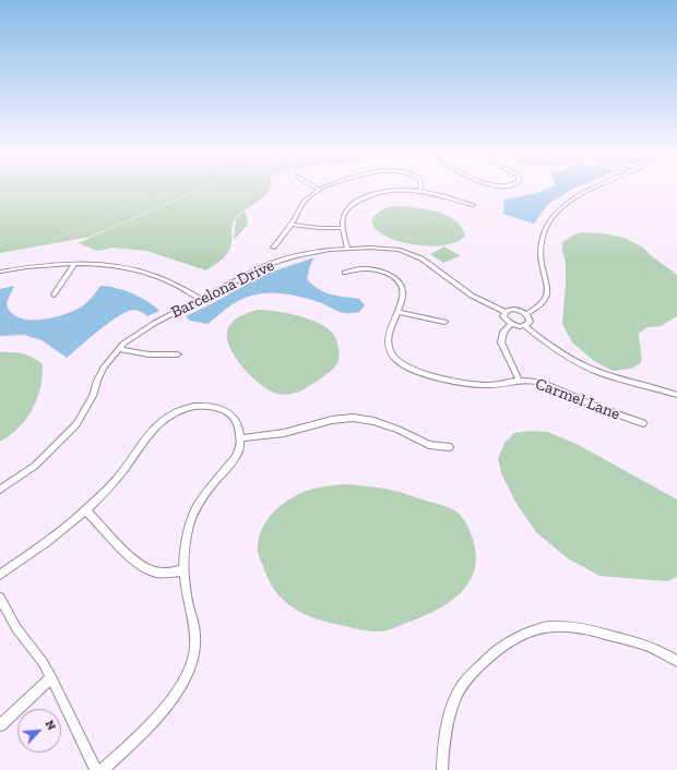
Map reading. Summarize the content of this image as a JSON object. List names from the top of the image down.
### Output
{
  "streets": {
    "street": ["Barcelona Drive", "Carmel Lane"]
  },
  "north": "top right"
}
